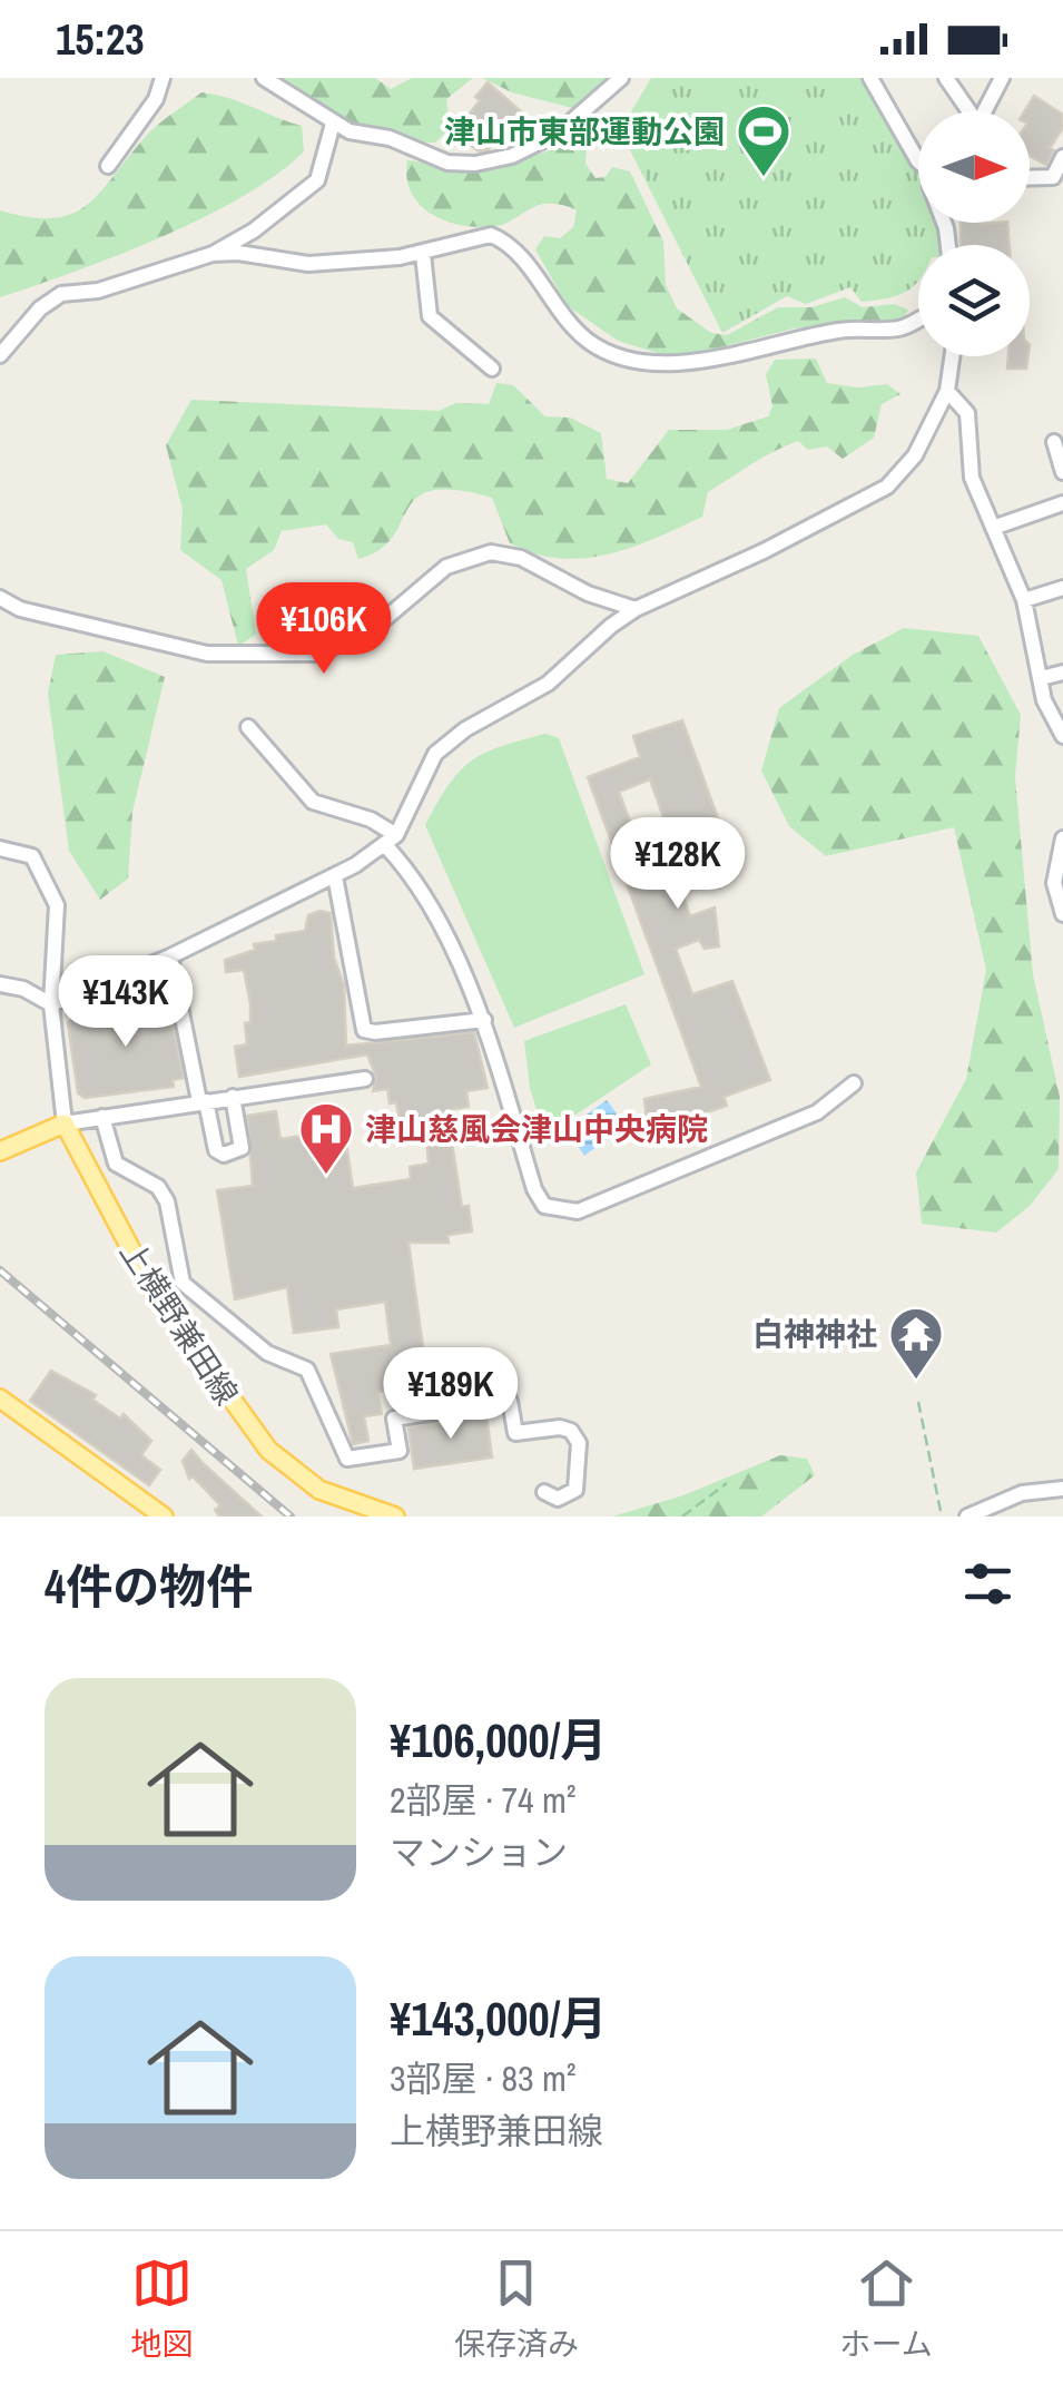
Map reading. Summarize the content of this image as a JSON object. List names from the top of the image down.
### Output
{
  "streets": {
    "main road": ["上横野兼田線"]
  },
  "places": {
    "sports": ["津山市東部運動公園"],
    "hospital": ["津山慈風会津山中央病院"],
    "temple": ["白神神社"]
  },
  "north": "right",
  "page": {
    "status": "15:23",
    "price": [
      "¥106K",
      "¥128K",
      "¥143K",
      "¥189K"
    ],
    "heading": "4件の物件",
    "list": [
      {
        "name": "¥106,000/月",
        "note": "2部屋 · 74 m² · マンション"
      },
      {
        "name": "¥143,000/月",
        "note": "3部屋 · 83 m² · 上横野兼田線"
      }
    ],
    "tabs": ["地図", "保存済み", "ホーム"]
  }
}
